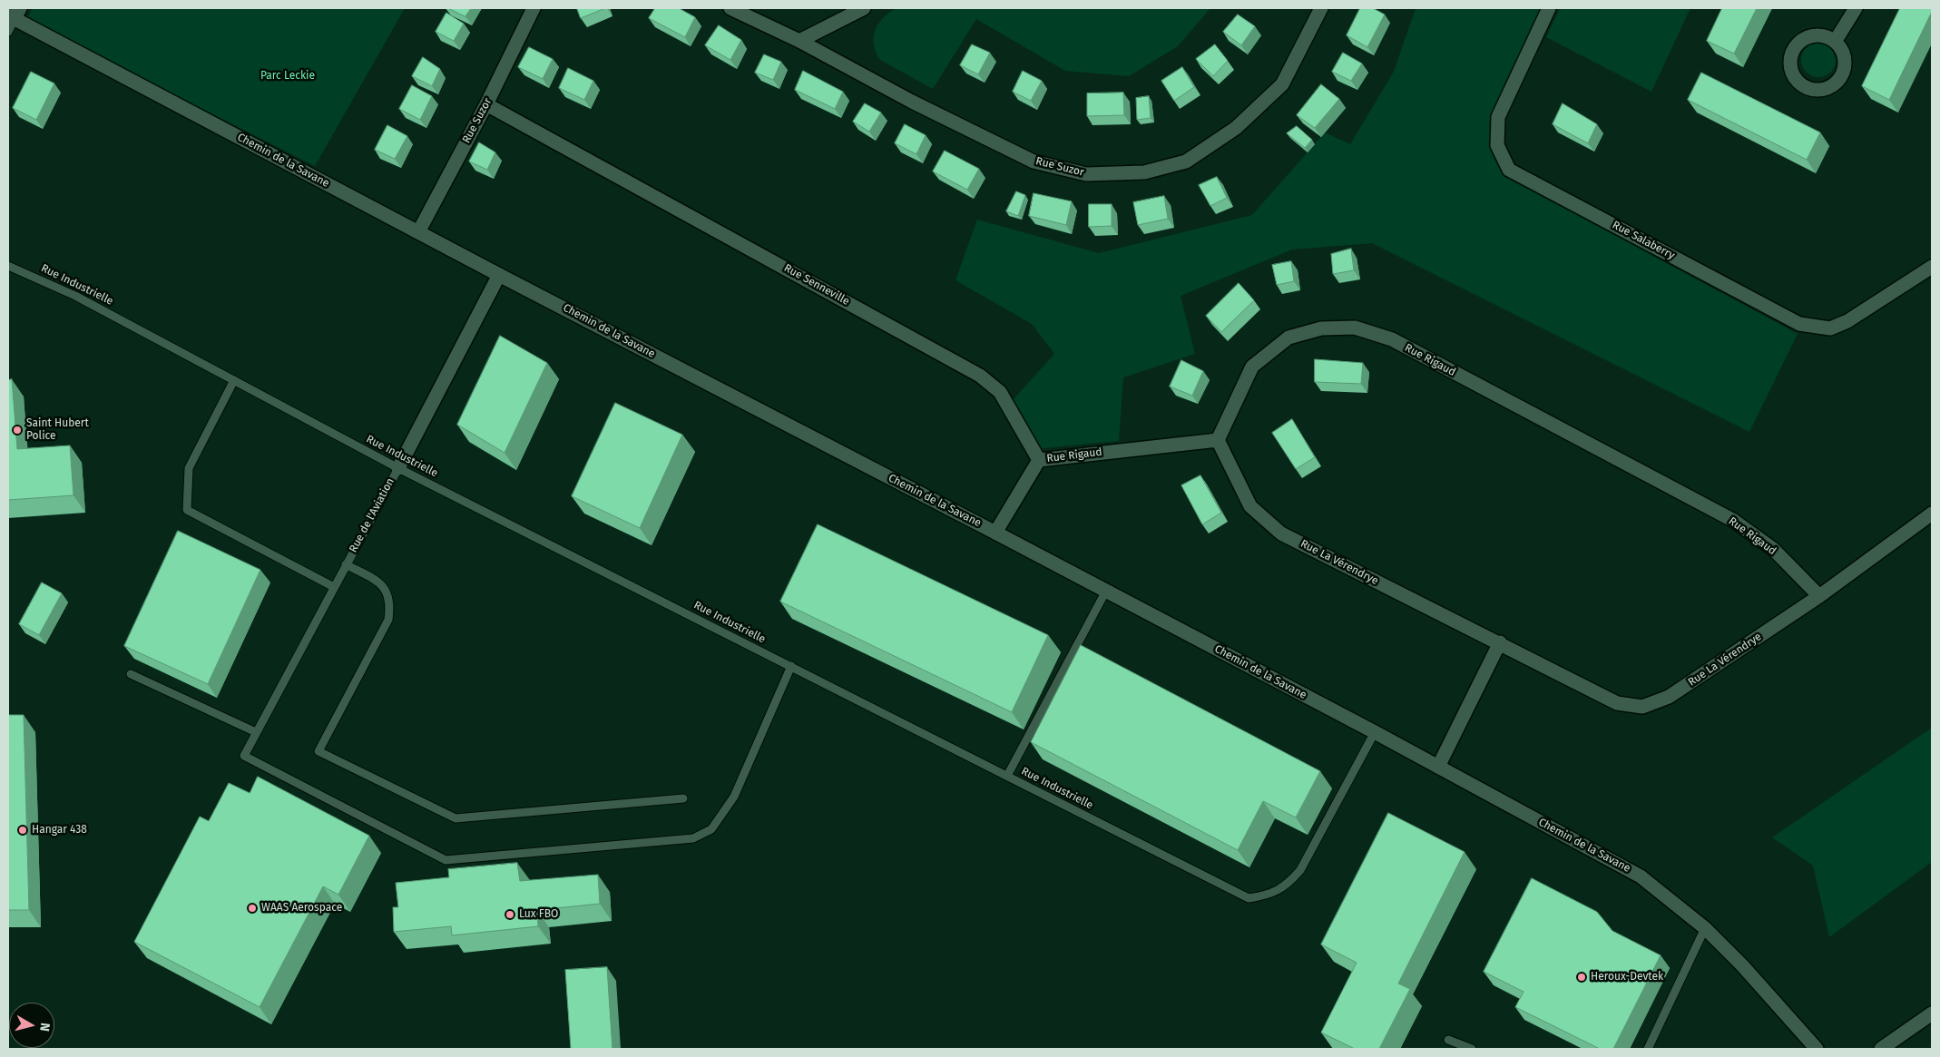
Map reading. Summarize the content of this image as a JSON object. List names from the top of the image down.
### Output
{
  "streets": {
    "street": [
      "Rue Suzor",
      "Chemin de la Savane",
      "Rue Salaberry",
      "Rue Senneville",
      "Rue Rigaud",
      "Rue de l'Aviation",
      "Rue La Vérendrye"
    ],
    "lane": ["Rue Industrielle"]
  },
  "crossings": [
    ["Rue Suzor", "Chemin de la Savane"],
    ["Rue Suzor", "Rue Senneville"],
    ["Chemin de la Savane", "Rue Industrielle"],
    ["Chemin de la Savane", "Rue de l'Aviation"],
    ["Rue Industrielle", "Rue de l'Aviation"],
    ["Rue Senneville", "Rue Rigaud"],
    ["Rue Rigaud", "Rue La Vérendrye"]
  ],
  "parks": ["Parc Leckie"],
  "places": [
    "Saint Hubert Police",
    "Hangar 438",
    "WAAS Aerospace",
    "Lux FBO",
    "Heroux-Devtek"
  ],
  "north": "right"
}
